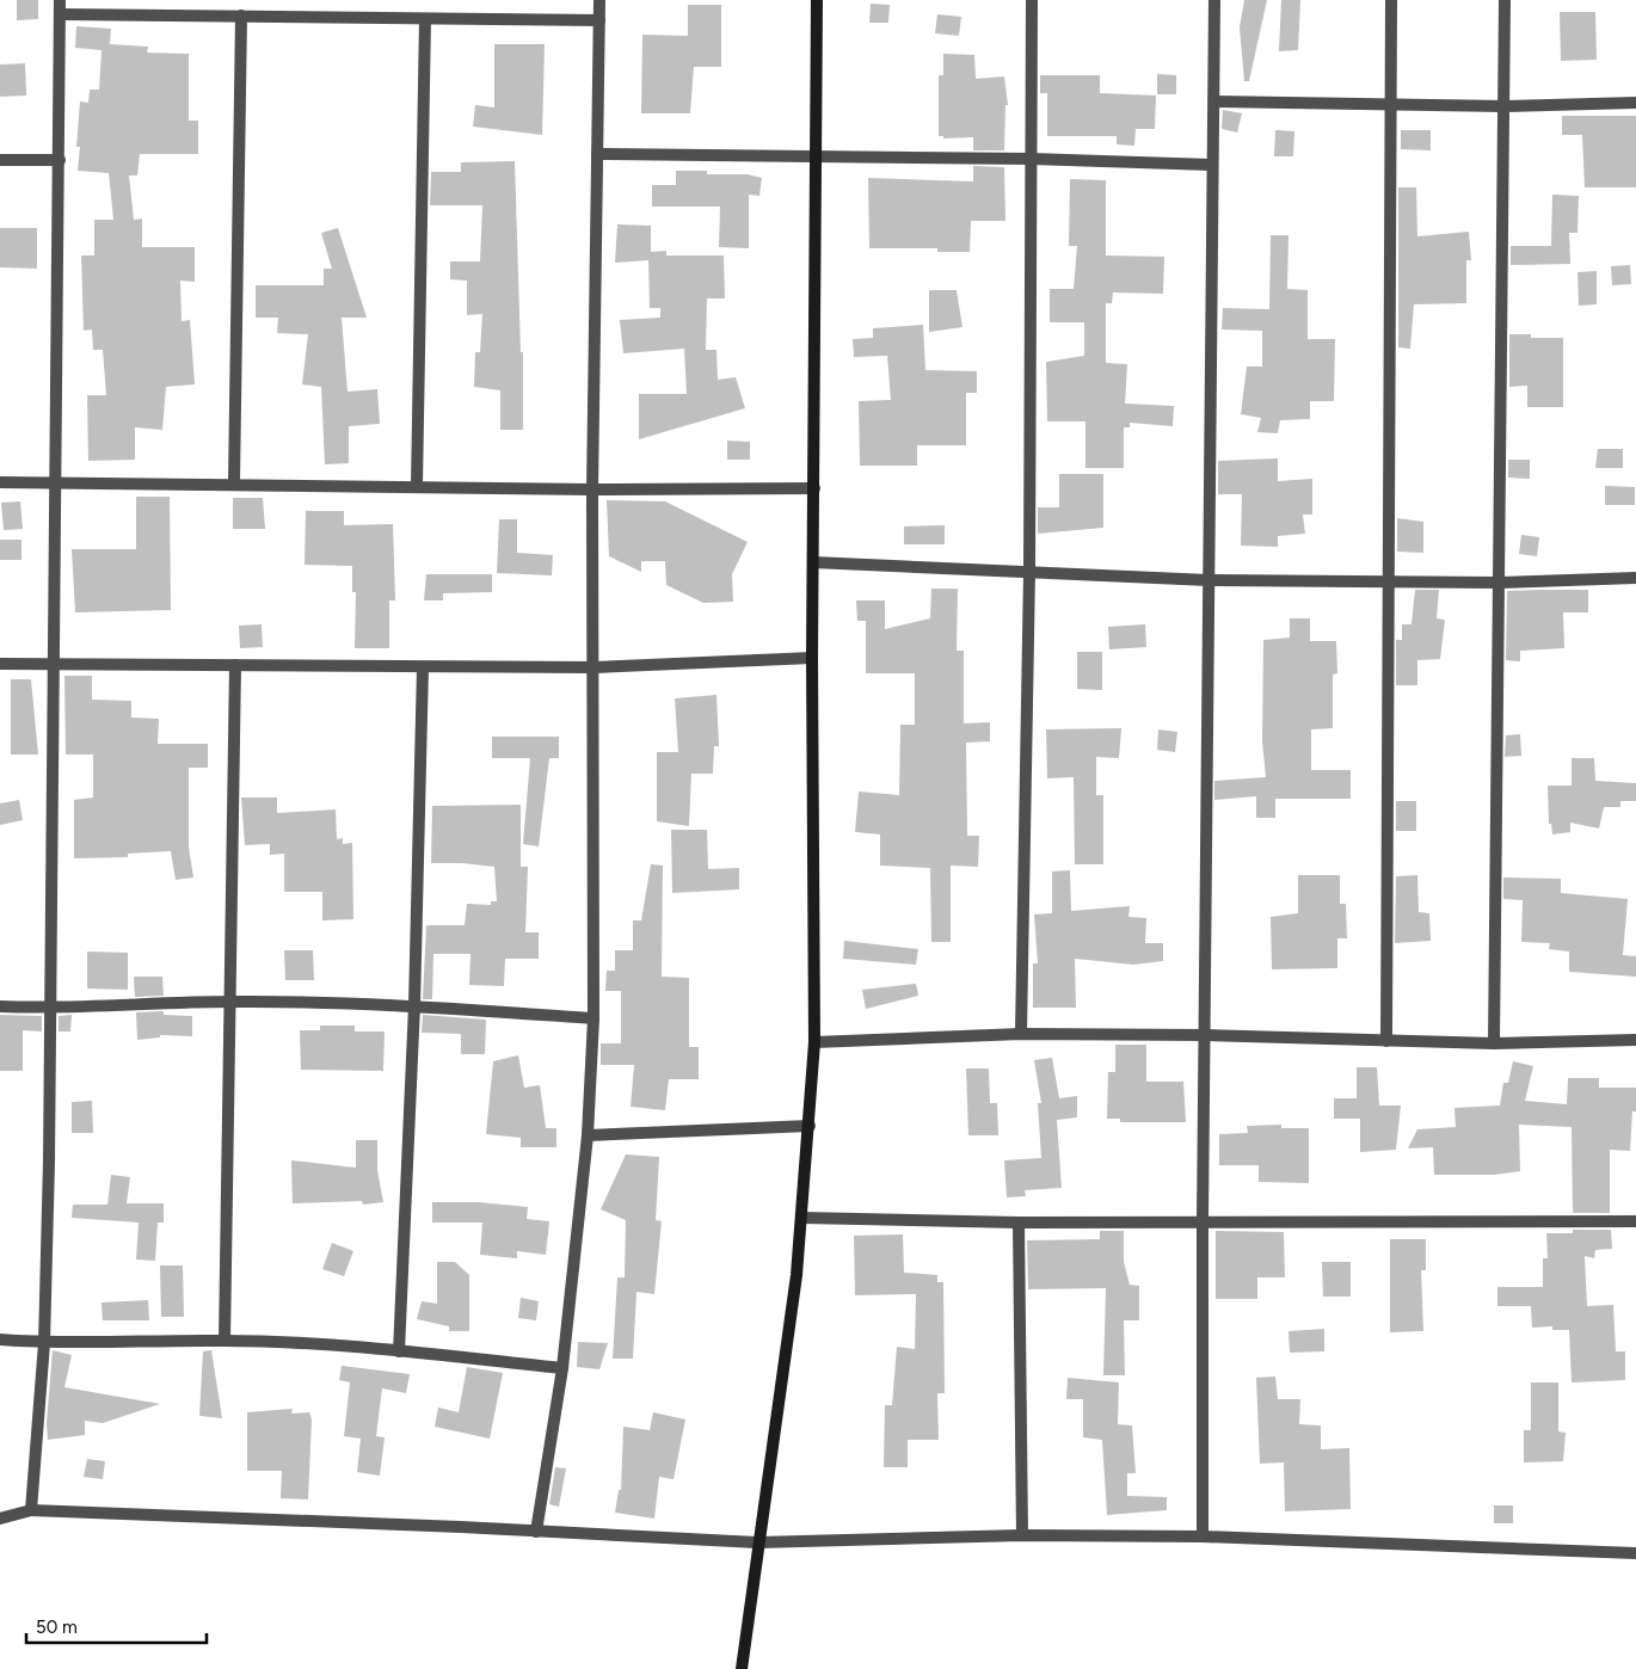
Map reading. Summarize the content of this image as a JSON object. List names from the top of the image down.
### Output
{
  "scale_bar": "50 m"
}
